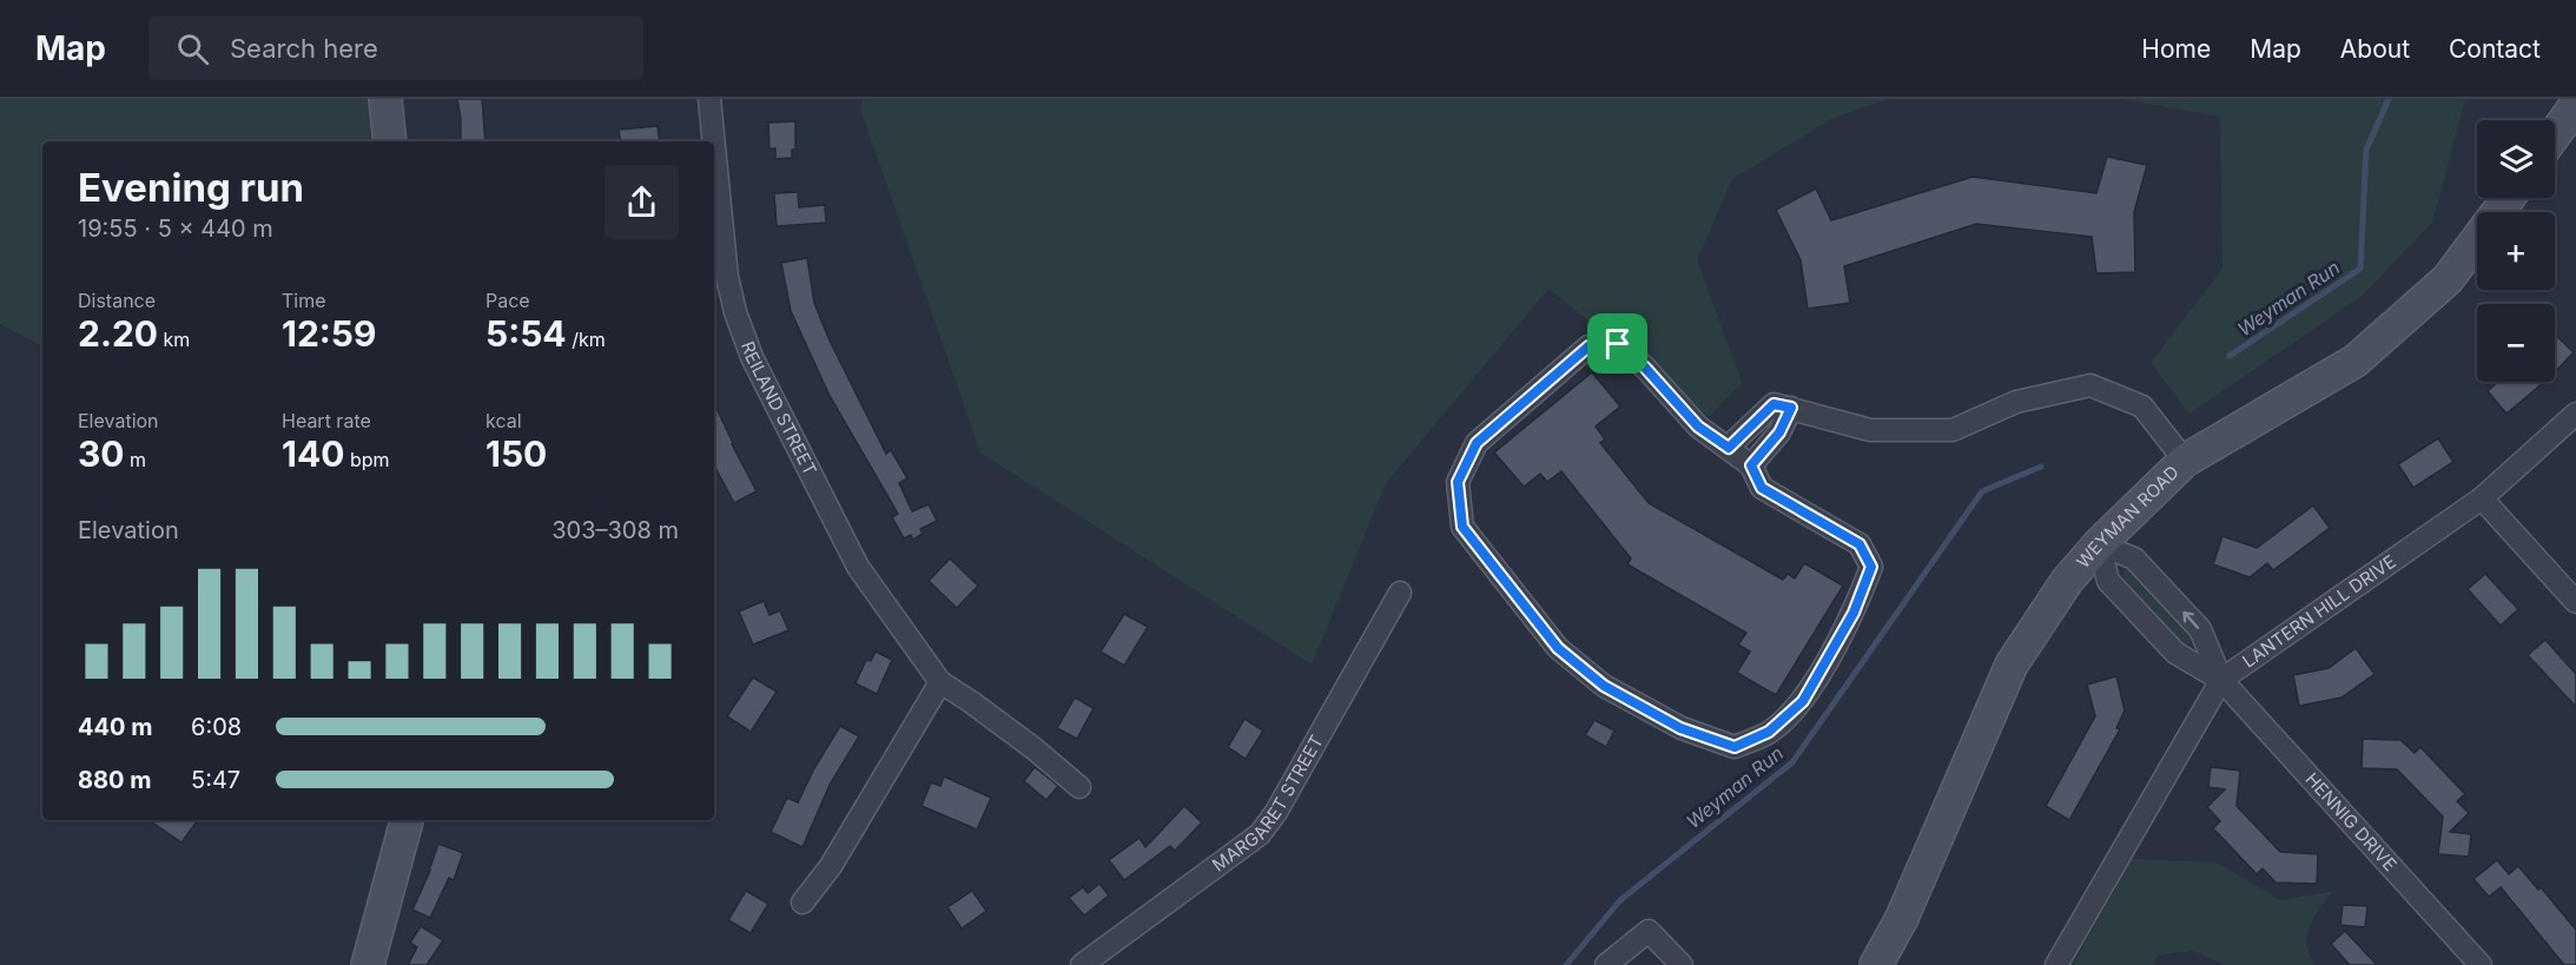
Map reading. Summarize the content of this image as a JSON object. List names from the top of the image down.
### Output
{
  "streets": {
    "street": [
      "REILAND STREET",
      "WEYMAN ROAD",
      "LANTERN HILL DRIVE",
      "MARGARET STREET",
      "HENNIG DRIVE"
    ]
  },
  "crossings": [
    ["WEYMAN ROAD", "HENNIG DRIVE"],
    ["LANTERN HILL DRIVE", "HENNIG DRIVE"]
  ],
  "water": ["Weyman Run"],
  "page": {
    "header": "Map",
    "search": "Search here",
    "nav": [
      "Home",
      "Map",
      "About",
      "Contact"
    ],
    "map_buttons": ["+", "−"],
    "heading": ["Evening run", "19:55 · 5 × 440 m"],
    "stats": [
      ["Distance", "2.20 km"],
      ["Time", "12:59"],
      ["Pace", "5:54 /km"],
      ["Elevation", "30 m"],
      ["Heart rate", "140 bpm"],
      ["kcal", "150"]
    ],
    "chart": ["Elevation", "303–308 m"],
    "list": [
      {
        "name": "440 m",
        "note": "6:08"
      },
      {
        "name": "880 m",
        "note": "5:47"
      }
    ]
  }
}
